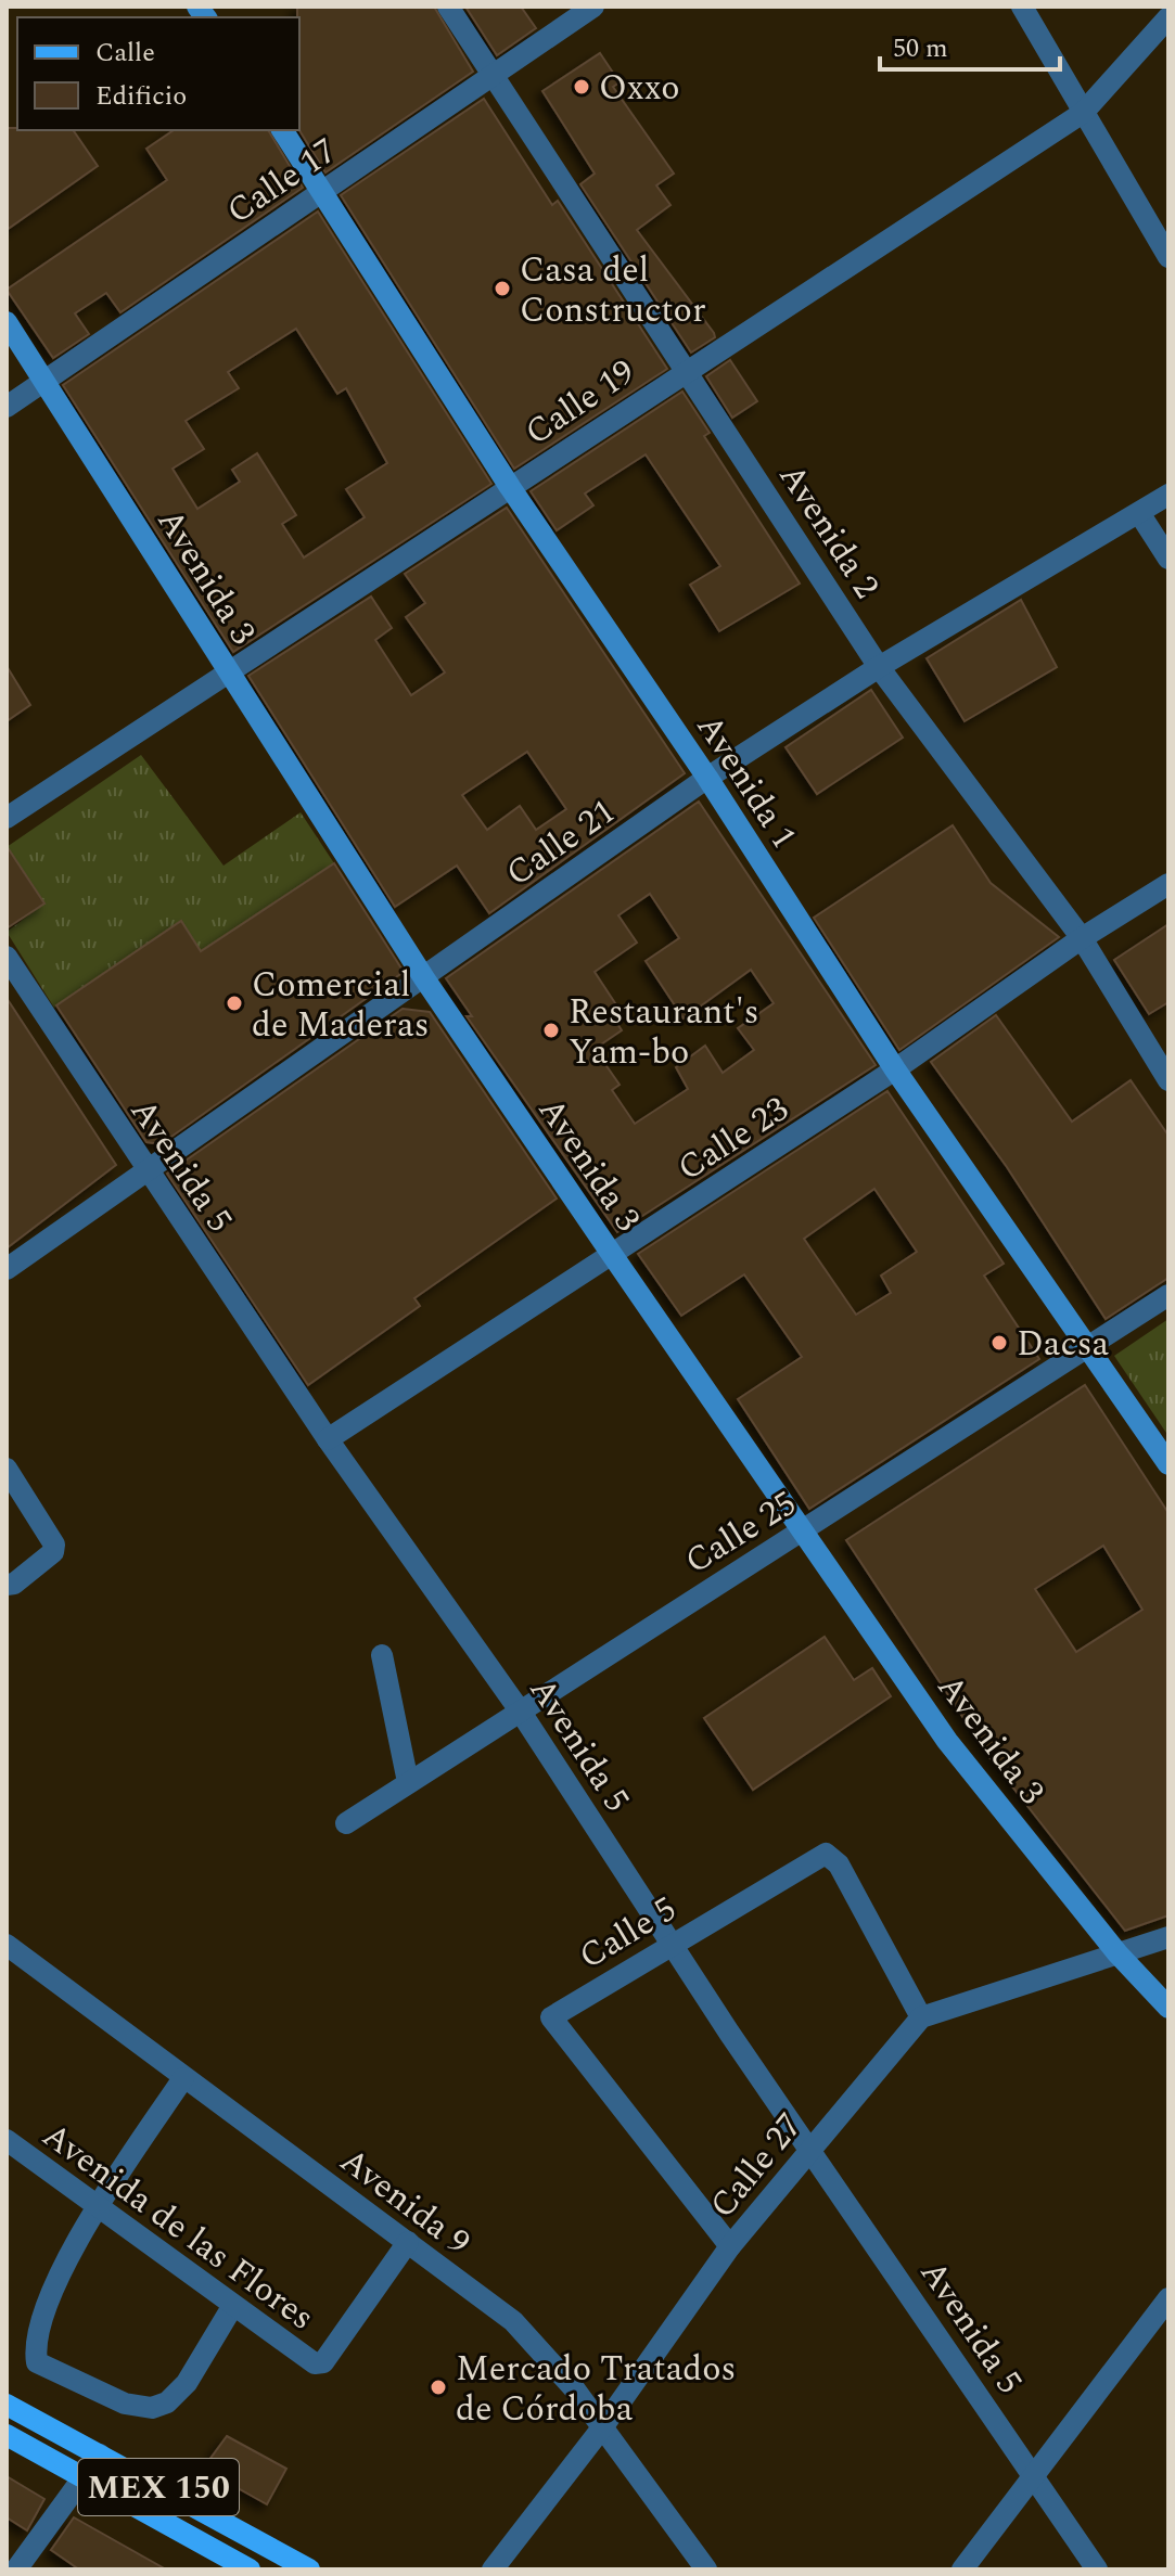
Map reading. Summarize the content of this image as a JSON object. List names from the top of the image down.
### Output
{
  "streets": {
    "main road": ["Avenida 3", "Avenida 1", "MEX 150"],
    "street": [
      "Calle 17",
      "Calle 19",
      "Avenida 2",
      "Calle 21",
      "Calle 23",
      "Avenida 5",
      "Calle 25",
      "Calle 5",
      "Calle 27",
      "Avenida 9",
      "Avenida de las Flores"
    ]
  },
  "crossings": [
    ["Calle 17", "Avenida 2"],
    ["Calle 17", "Avenida 3"],
    ["Calle 17", "Avenida 1"],
    ["Calle 19", "Avenida 2"],
    ["Calle 19", "Avenida 3"],
    ["Calle 19", "Avenida 1"],
    ["Avenida 2", "Calle 21"],
    ["Avenida 2", "Calle 23"],
    ["Avenida 3", "Calle 21"],
    ["Avenida 3", "Calle 23"],
    ["Avenida 3", "Calle 25"],
    ["Avenida 1", "Calle 21"],
    ["Avenida 1", "Calle 23"],
    ["Avenida 1", "Calle 25"],
    ["Calle 21", "Avenida 5"],
    ["Calle 23", "Avenida 5"],
    ["Avenida 5", "Calle 25"],
    ["Avenida 5", "Calle 5"],
    ["Avenida 5", "Calle 27"],
    ["Calle 5", "Calle 27"],
    ["Calle 27", "Avenida 9"],
    ["Avenida 9", "Avenida de las Flores"]
  ],
  "places": [
    "Oxxo",
    "Casa del Constructor",
    "Comercial de Maderas",
    "Restaurant's Yam-bo",
    "Dacsa",
    "Mercado Tratados de Córdoba"
  ],
  "legend": ["Calle", "Edificio"],
  "scale_bar": "50 m"
}
